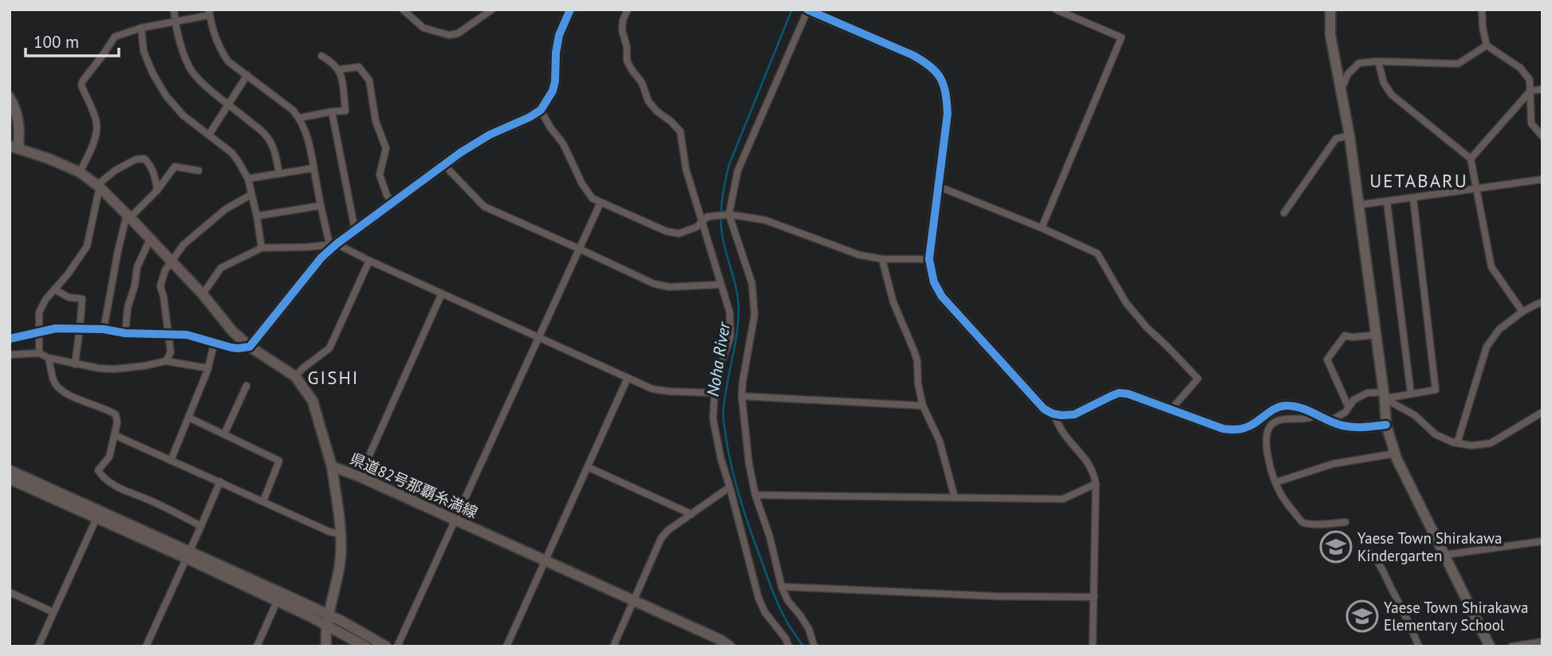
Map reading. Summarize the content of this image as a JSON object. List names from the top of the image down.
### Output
{
  "streets": {
    "main road": ["県道82号那覇糸満線"]
  },
  "districts": ["UETABARU", "GISHI"],
  "water": ["Noha River"],
  "places": {
    "school or university": ["Yaese Town Shirakawa Kindergarten", "Yaese Town Shirakawa Elementary School"]
  },
  "scale_bar": "100 m"
}
